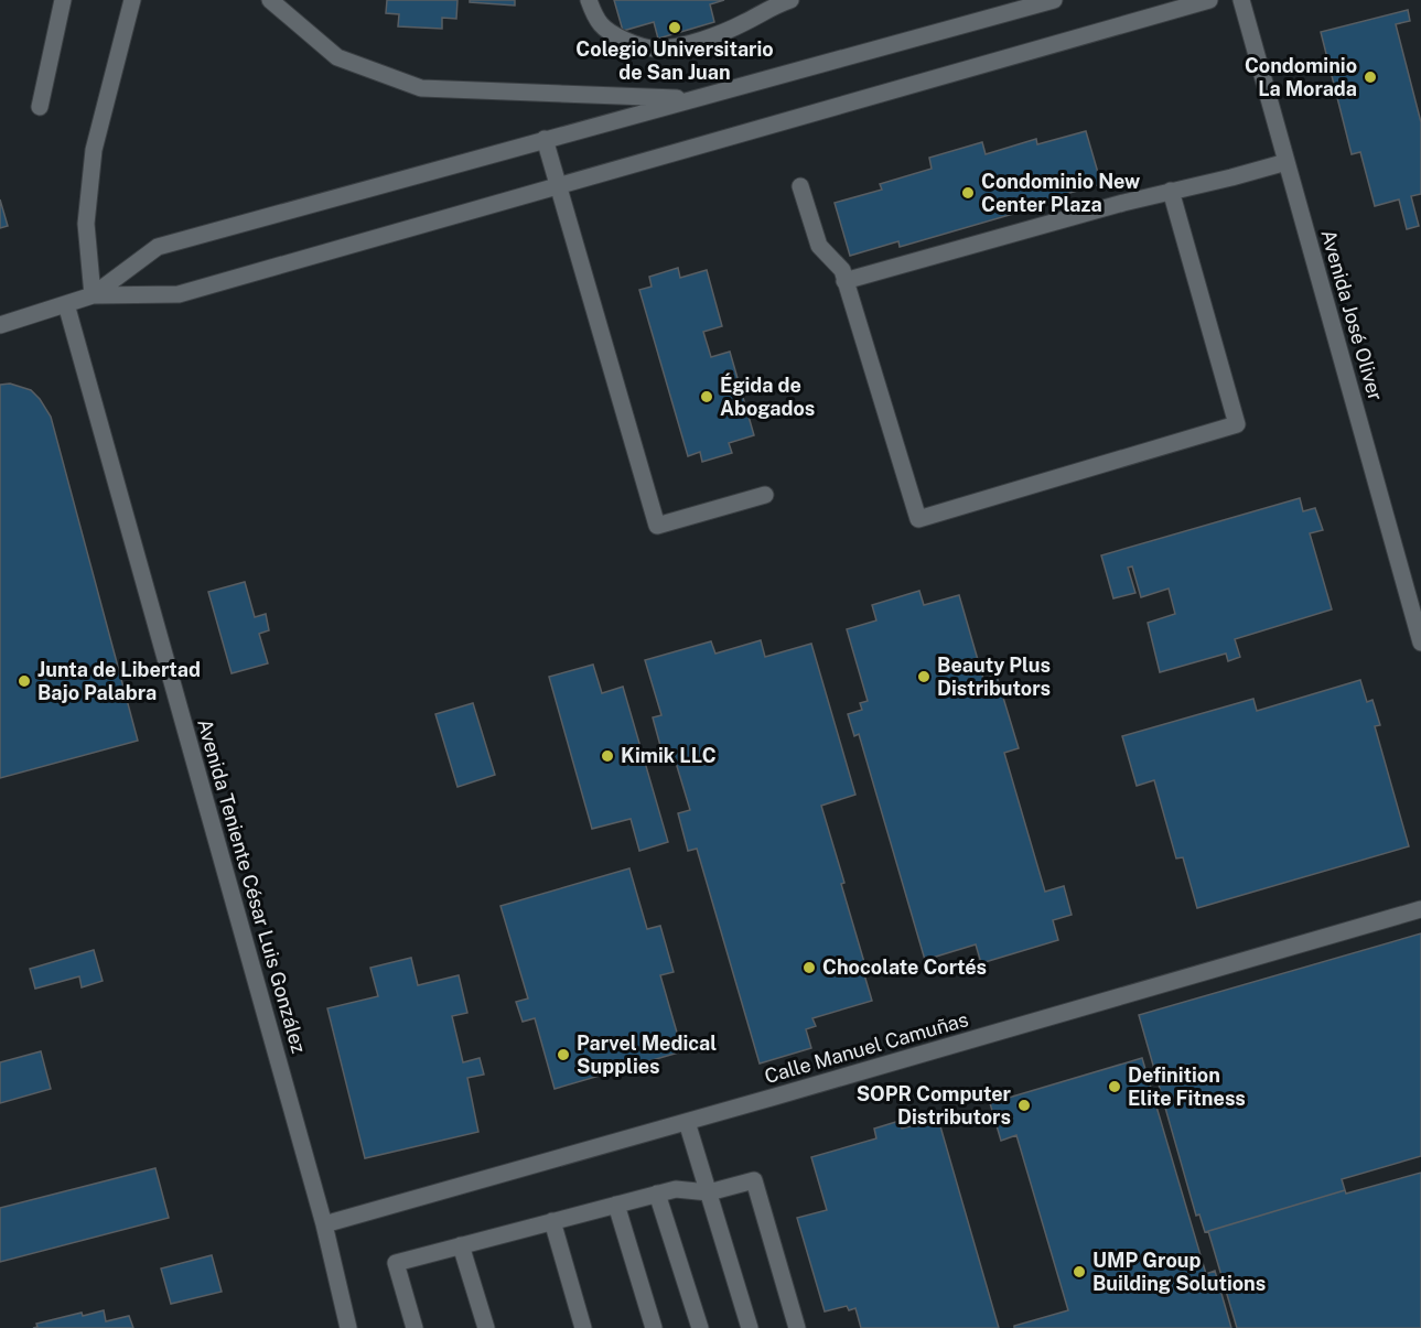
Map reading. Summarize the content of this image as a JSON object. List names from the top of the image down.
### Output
{
  "streets": {
    "street": ["Avenida José Oliver", "Avenida Teniente César Luis González", "Calle Manuel Camuñas"]
  },
  "crossings": [
    ["Avenida Teniente César Luis González", "Calle Manuel Camuñas"]
  ],
  "places": [
    "Colegio Universitario de San Juan",
    "Condominio La Morada",
    "Condominio New Center Plaza",
    "Égida de Abogados",
    "Beauty Plus Distributors",
    "Junta de Libertad Bajo Palabra",
    "Kimik LLC",
    "Chocolate Cortés",
    "Parvel Medical Supplies",
    "Definition Elite Fitness",
    "SOPR Computer Distributors",
    "UMP Group Building Solutions"
  ]
}
